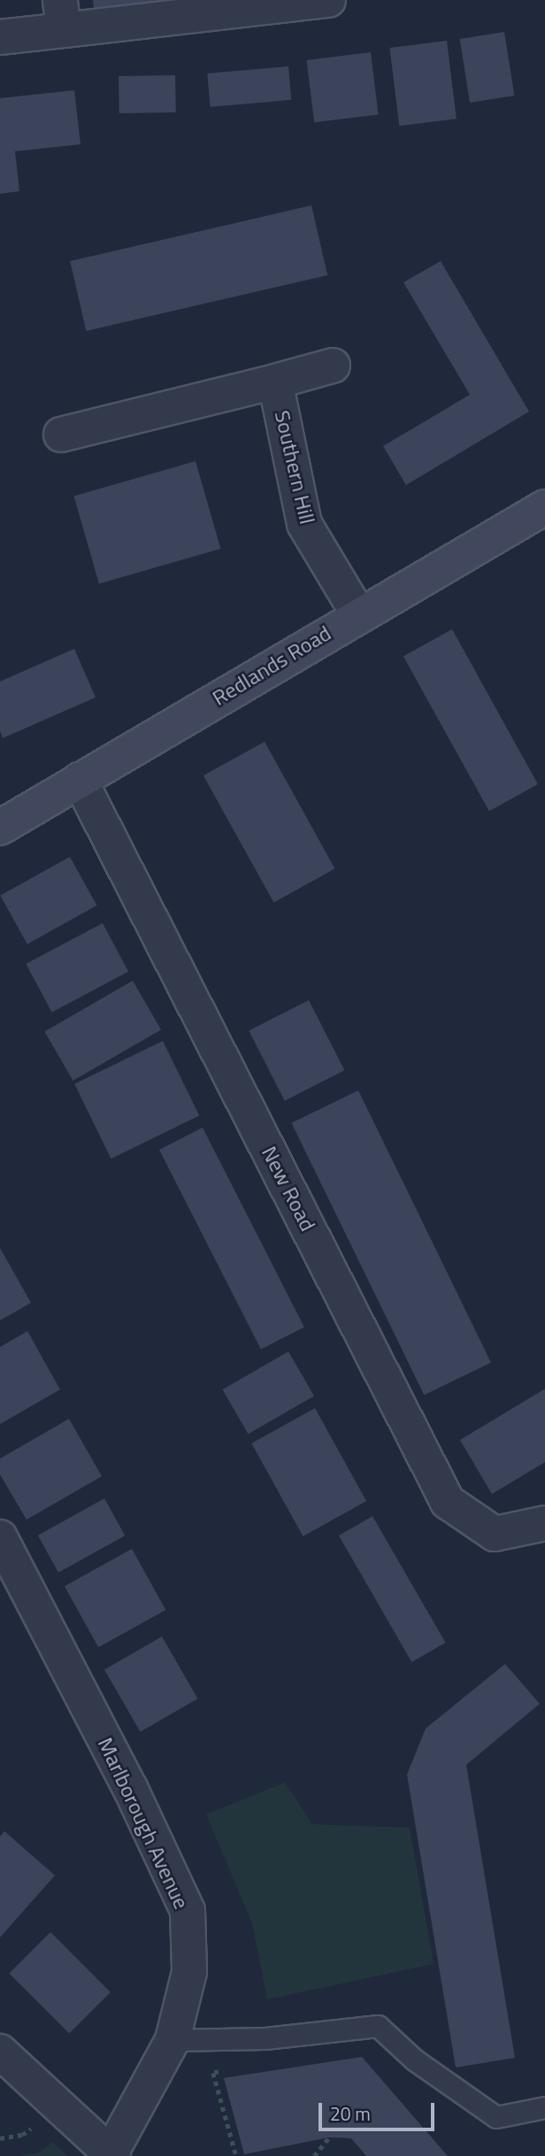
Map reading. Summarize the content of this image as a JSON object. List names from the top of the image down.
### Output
{
  "streets": {
    "street": [
      "Southern Hill",
      "Redlands Road",
      "New Road",
      "Marlborough Avenue"
    ]
  },
  "crossings": [
    ["Southern Hill", "Redlands Road"],
    ["Redlands Road", "New Road"]
  ],
  "scale_bar": "20 m"
}
